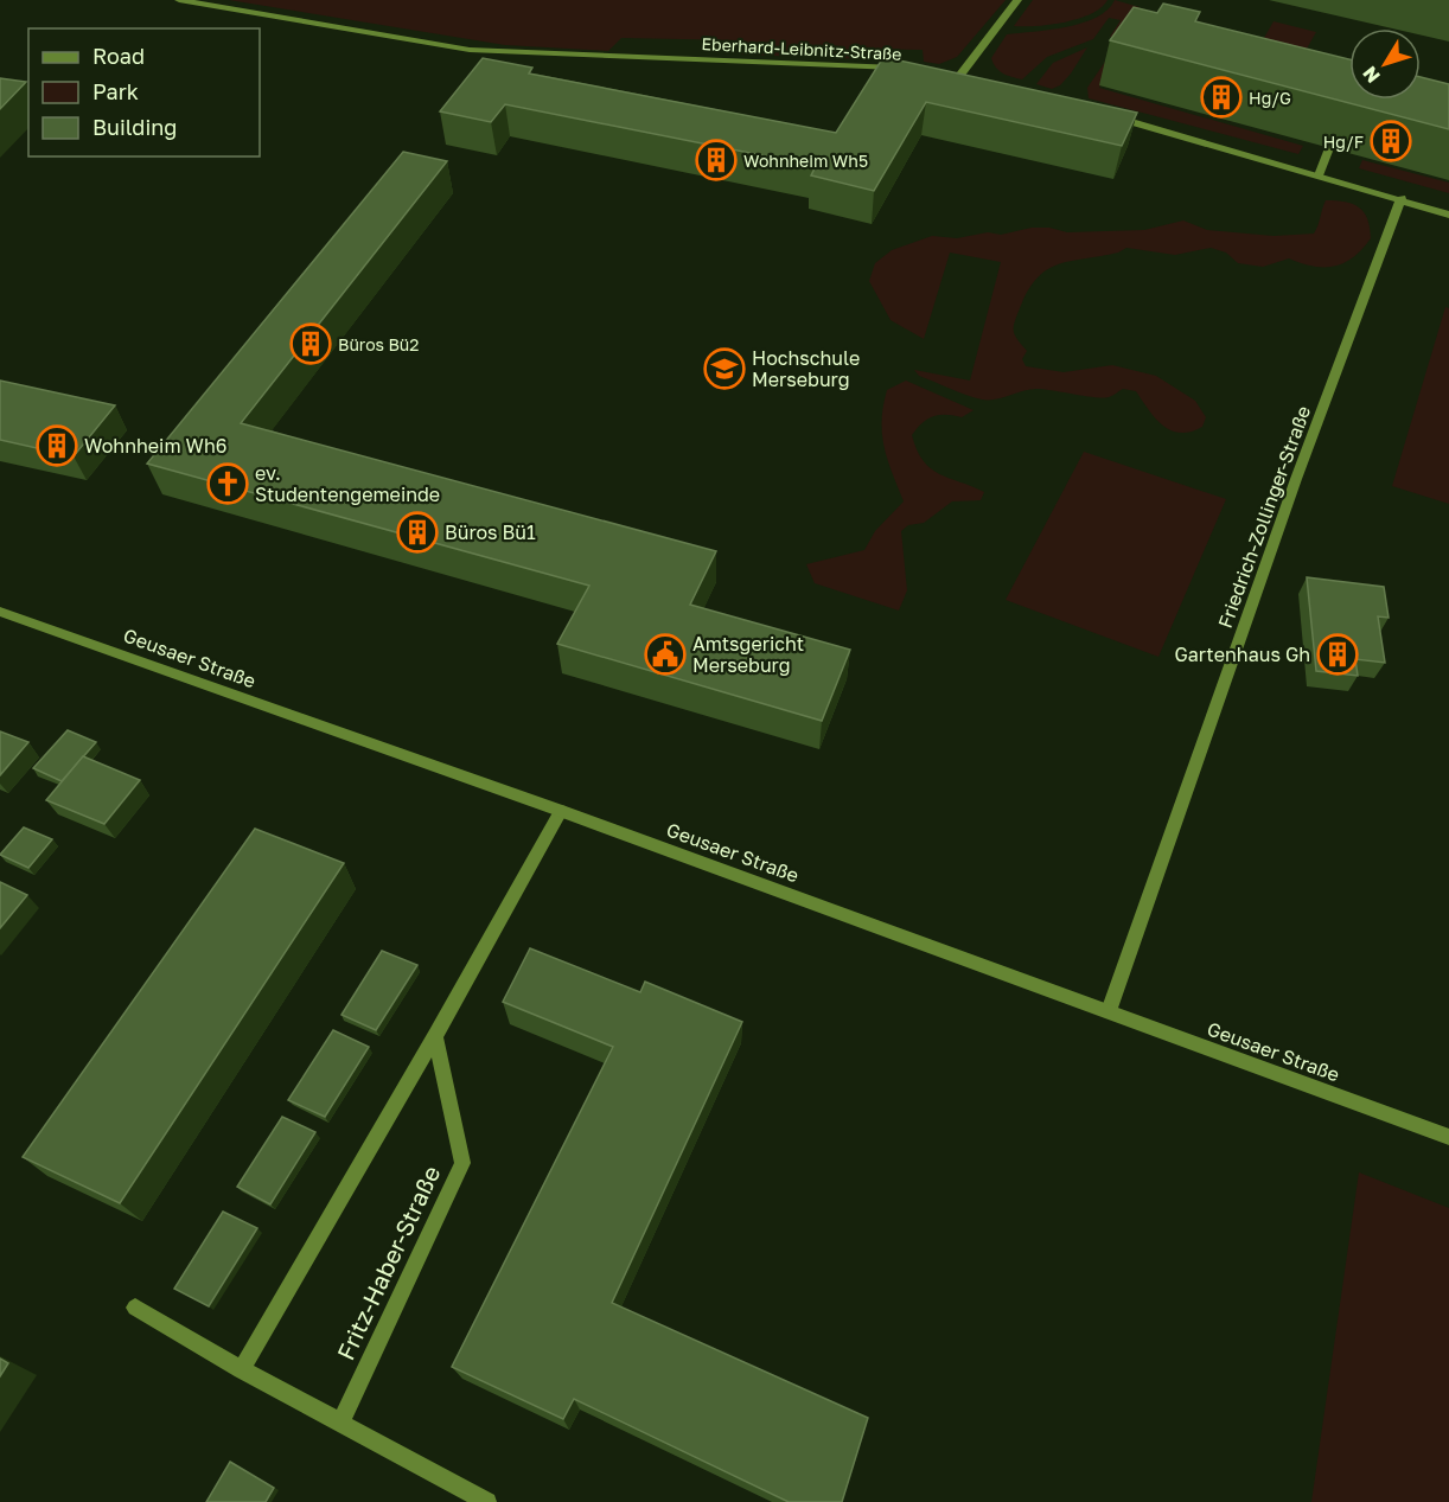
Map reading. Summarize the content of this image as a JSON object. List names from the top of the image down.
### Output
{
  "streets": {
    "street": [
      "Eberhard-Leibnitz-Straße",
      "Friedrich-Zollinger-Straße",
      "Geusaer Straße",
      "Fritz-Haber-Straße"
    ]
  },
  "crossings": [
    ["Friedrich-Zollinger-Straße", "Geusaer Straße"]
  ],
  "places": {
    "building": [
      "Hg/G",
      "Hg/F",
      "Wohnheim Wh5",
      "Büros Bü2",
      "Wohnheim Wh6",
      "Büros Bü1",
      "Gartenhaus Gh"
    ],
    "school or university": ["Hochschule Merseburg"],
    "church": ["ev. Studentengemeinde"],
    "public building": ["Amtsgericht Merseburg"]
  },
  "legend": ["Road", "Park", "Building"],
  "north": "bottom left"
}
